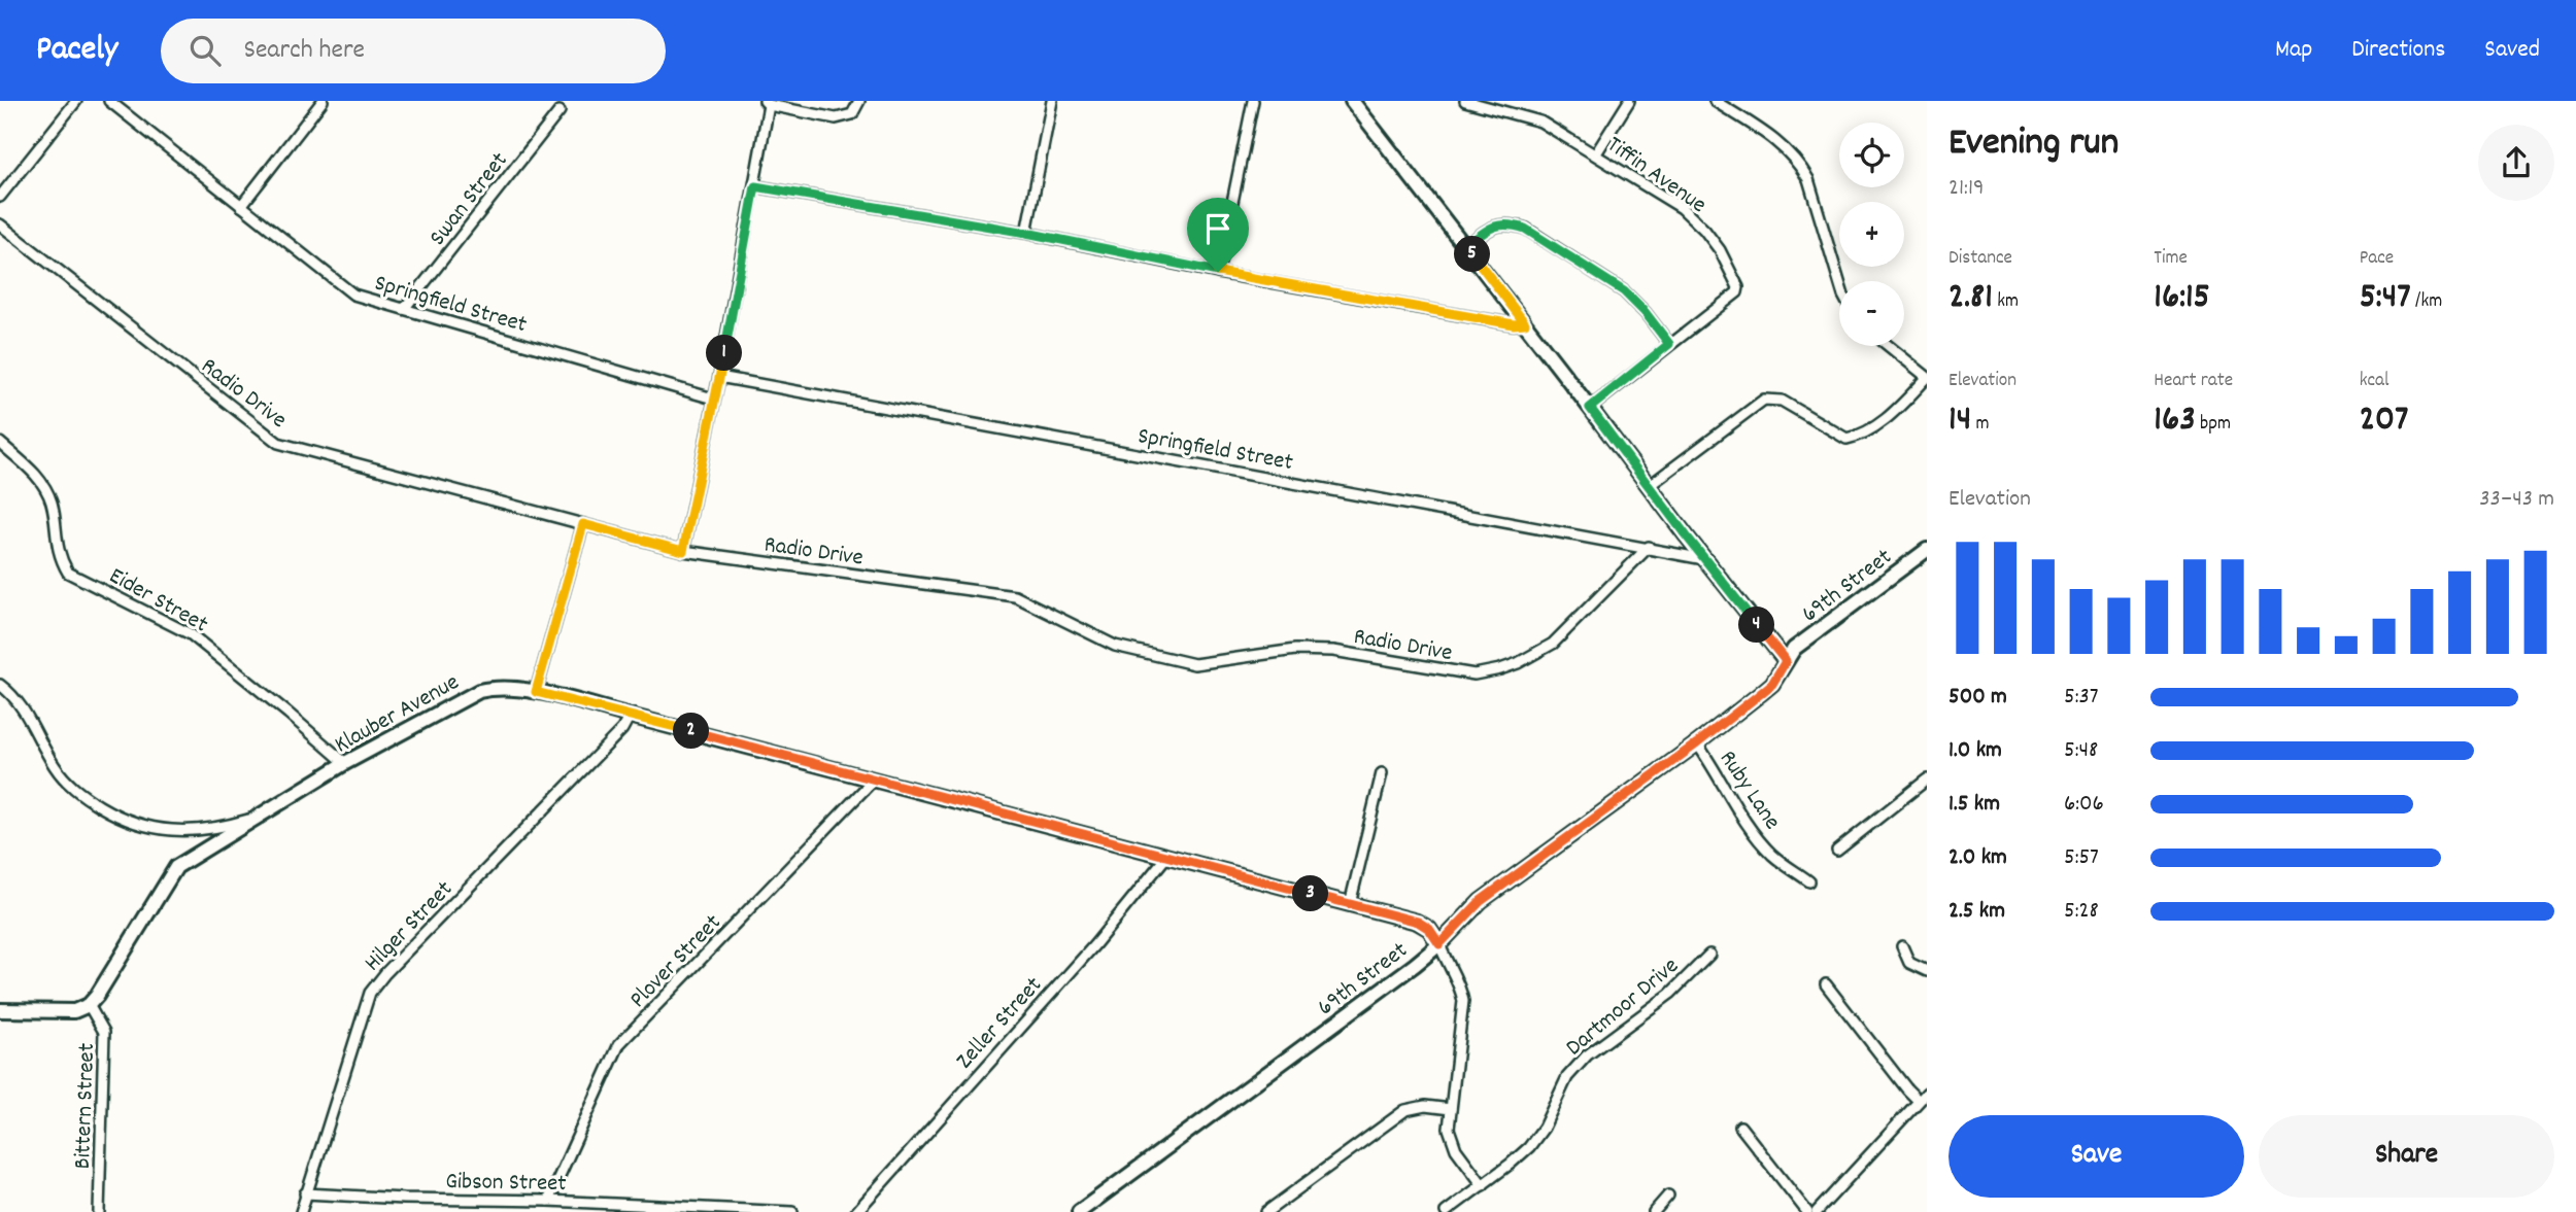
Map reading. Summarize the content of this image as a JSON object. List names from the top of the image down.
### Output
{
  "streets": {
    "street": [
      "Tiffin Avenue",
      "Swan Street",
      "Springfield Street",
      "Radio Drive",
      "69th Street",
      "Eider Street",
      "Klauber Avenue",
      "Ruby Lane",
      "Hilger Street",
      "Plover Street",
      "Dartmoor Drive",
      "Zeller Street",
      "Bittern Street",
      "Gibson Street"
    ]
  },
  "crossings": [
    ["Swan Street", "Springfield Street"],
    ["Springfield Street", "Radio Drive"],
    ["69th Street", "Klauber Avenue"],
    ["69th Street", "Ruby Lane"],
    ["Eider Street", "Klauber Avenue"],
    ["Klauber Avenue", "Hilger Street"],
    ["Klauber Avenue", "Plover Street"],
    ["Klauber Avenue", "Zeller Street"],
    ["Klauber Avenue", "Bittern Street"],
    ["Hilger Street", "Gibson Street"],
    ["Plover Street", "Gibson Street"]
  ],
  "page": {
    "header": "Pacely",
    "search": "Search here",
    "nav": ["Map", "Directions", "Saved"],
    "heading": ["Evening run", "21:19"],
    "map_buttons": ["+", "−"],
    "stats": [
      ["Distance", "2.81 km"],
      ["Time", "16:15"],
      ["Pace", "5:47 /km"],
      ["Elevation", "14 m"],
      ["Heart rate", "163 bpm"],
      ["kcal", "207"]
    ],
    "pins": [
      "5",
      "1",
      "4",
      "2",
      "3"
    ],
    "chart": ["Elevation", "33–43 m"],
    "list": [
      {
        "name": "500 m",
        "note": "5:37"
      },
      {
        "name": "1.0 km",
        "note": "5:48"
      },
      {
        "name": "1.5 km",
        "note": "6:06"
      },
      {
        "name": "2.0 km",
        "note": "5:57"
      },
      {
        "name": "2.5 km",
        "note": "5:28"
      }
    ],
    "buttons": ["Save", "Share"]
  }
}
